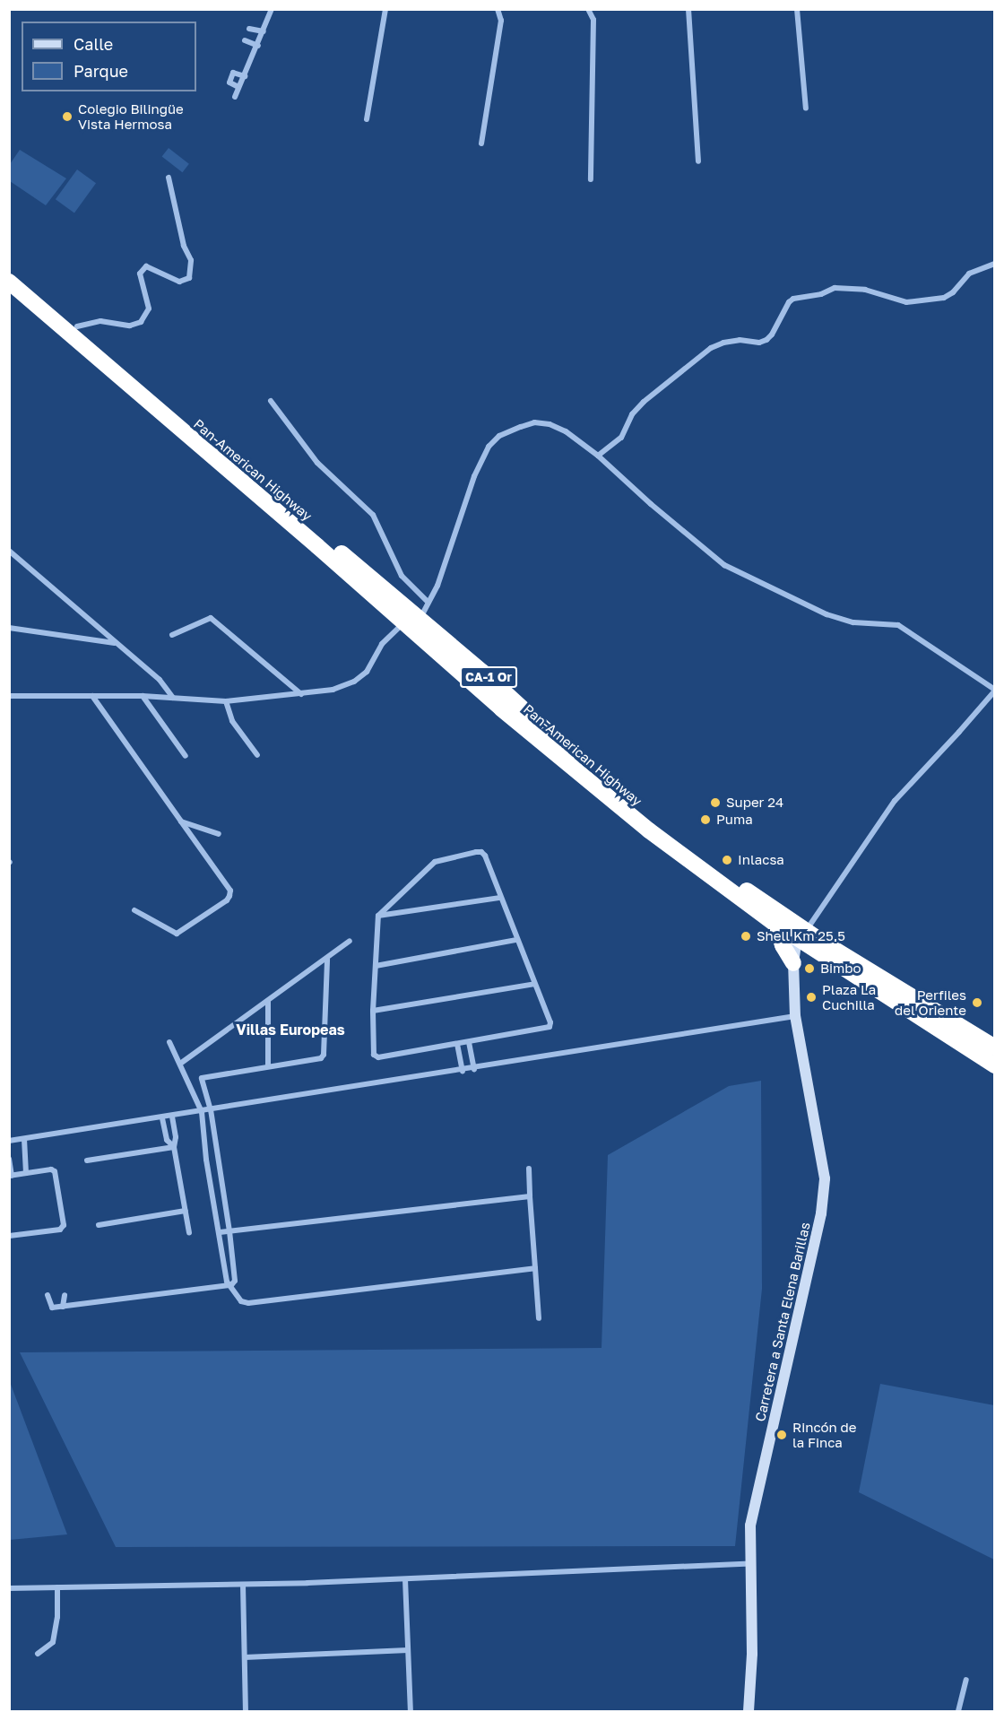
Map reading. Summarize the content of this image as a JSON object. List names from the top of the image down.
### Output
{
  "streets": {
    "highway": ["Pan-American Highway", "CA-1 Or"],
    "main road": ["Carretera a Santa Elena Barillas"]
  },
  "districts": ["Villas Europeas"],
  "places": [
    "Colegio Bilingüe Vista Hermosa",
    "Super 24",
    "Puma",
    "Inlacsa",
    "Shell Km 25.5",
    "Bimbo",
    "Plaza La Cuchilla",
    "Perfiles del Oriente",
    "Rincón de la Finca"
  ],
  "legend": ["Calle", "Parque"]
}
